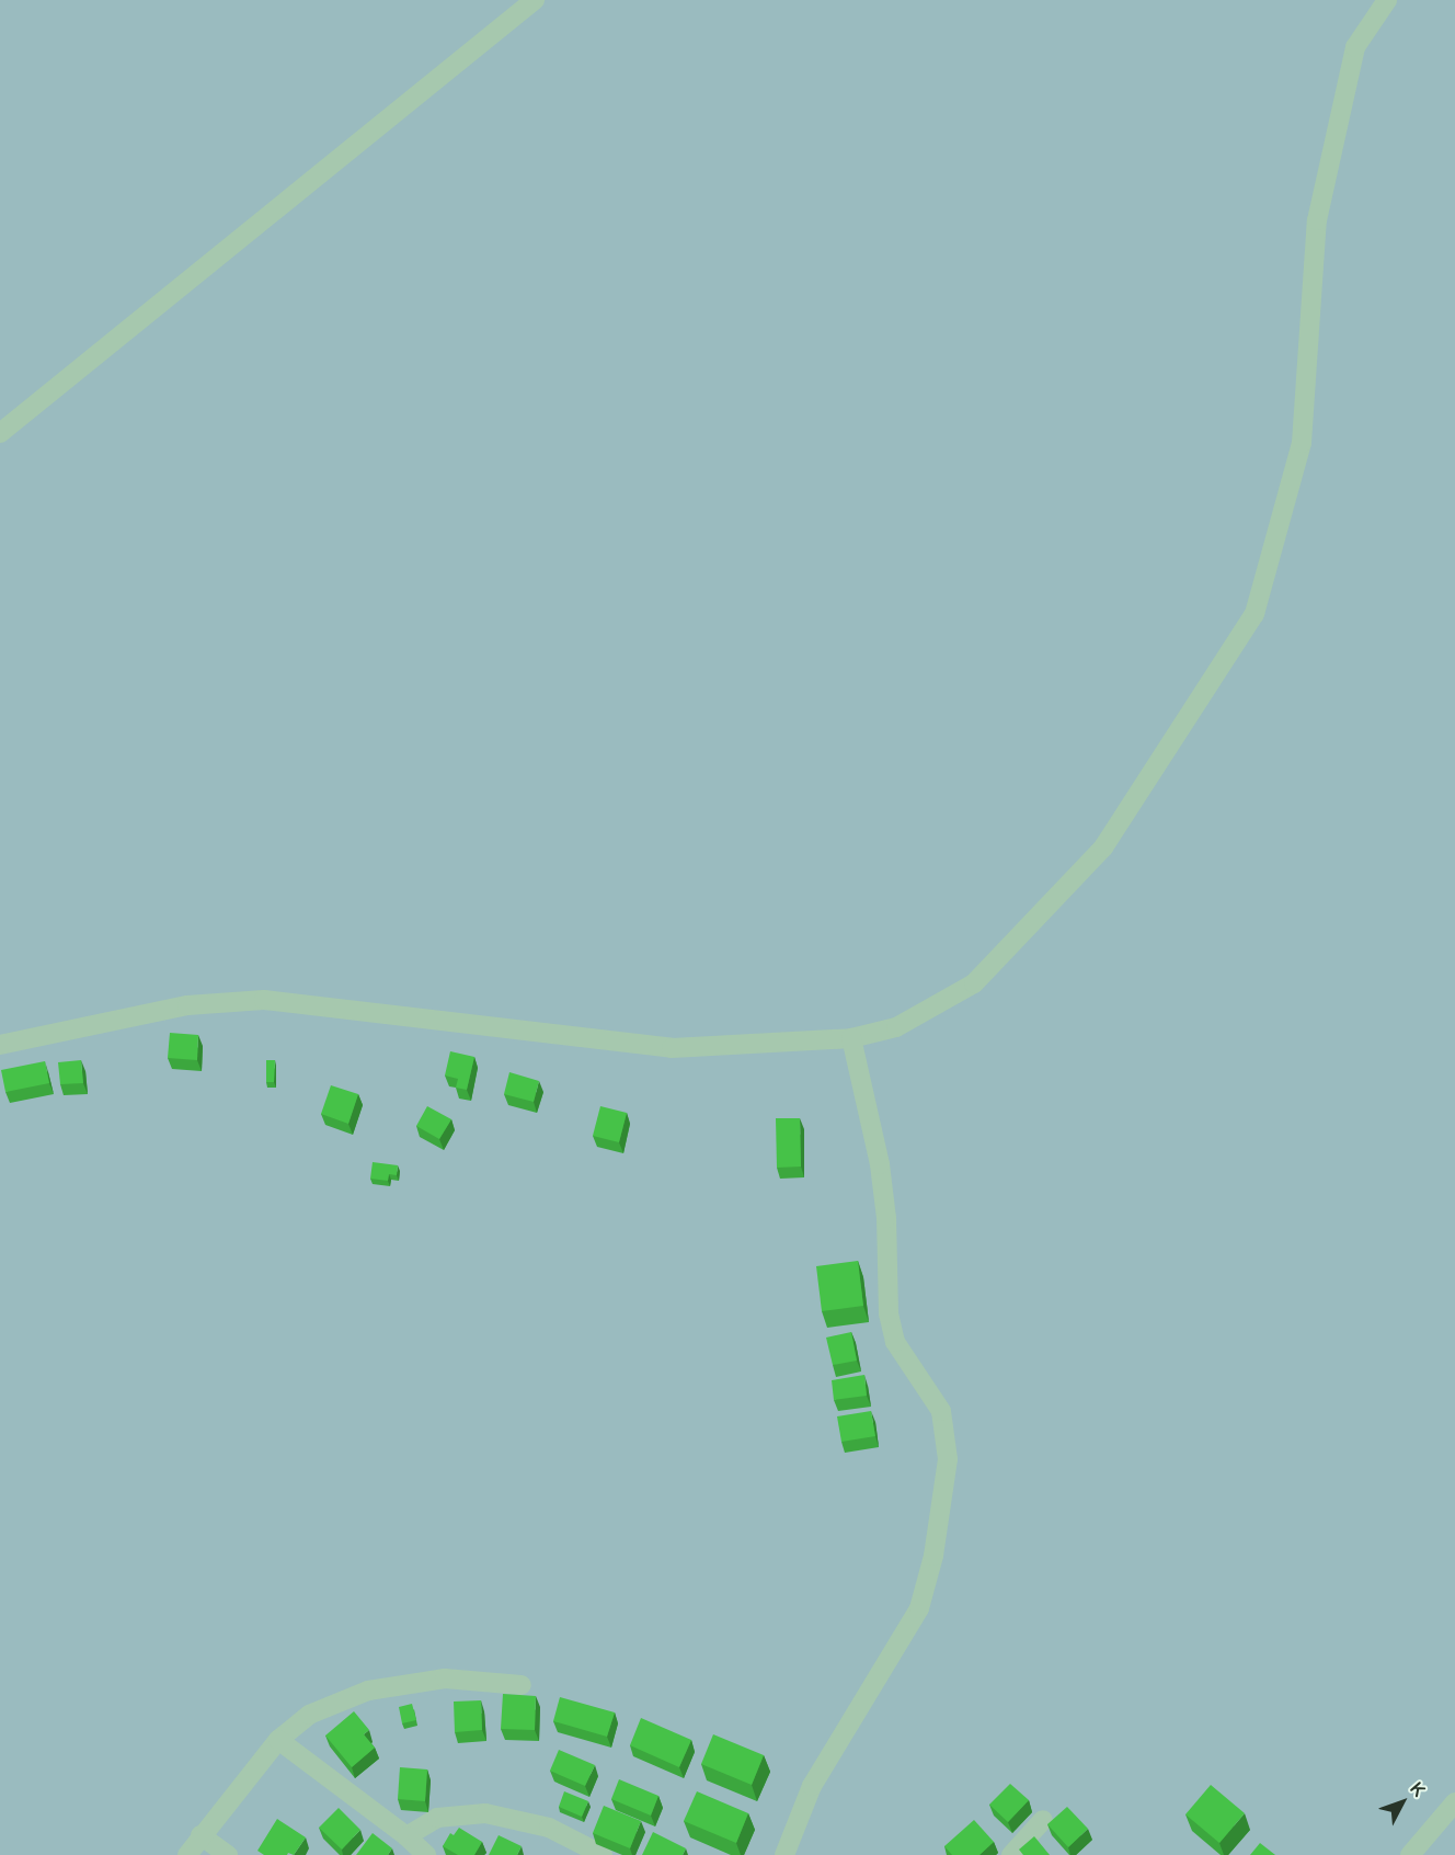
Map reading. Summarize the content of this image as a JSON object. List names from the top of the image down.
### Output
{
  "north": "top right"
}
